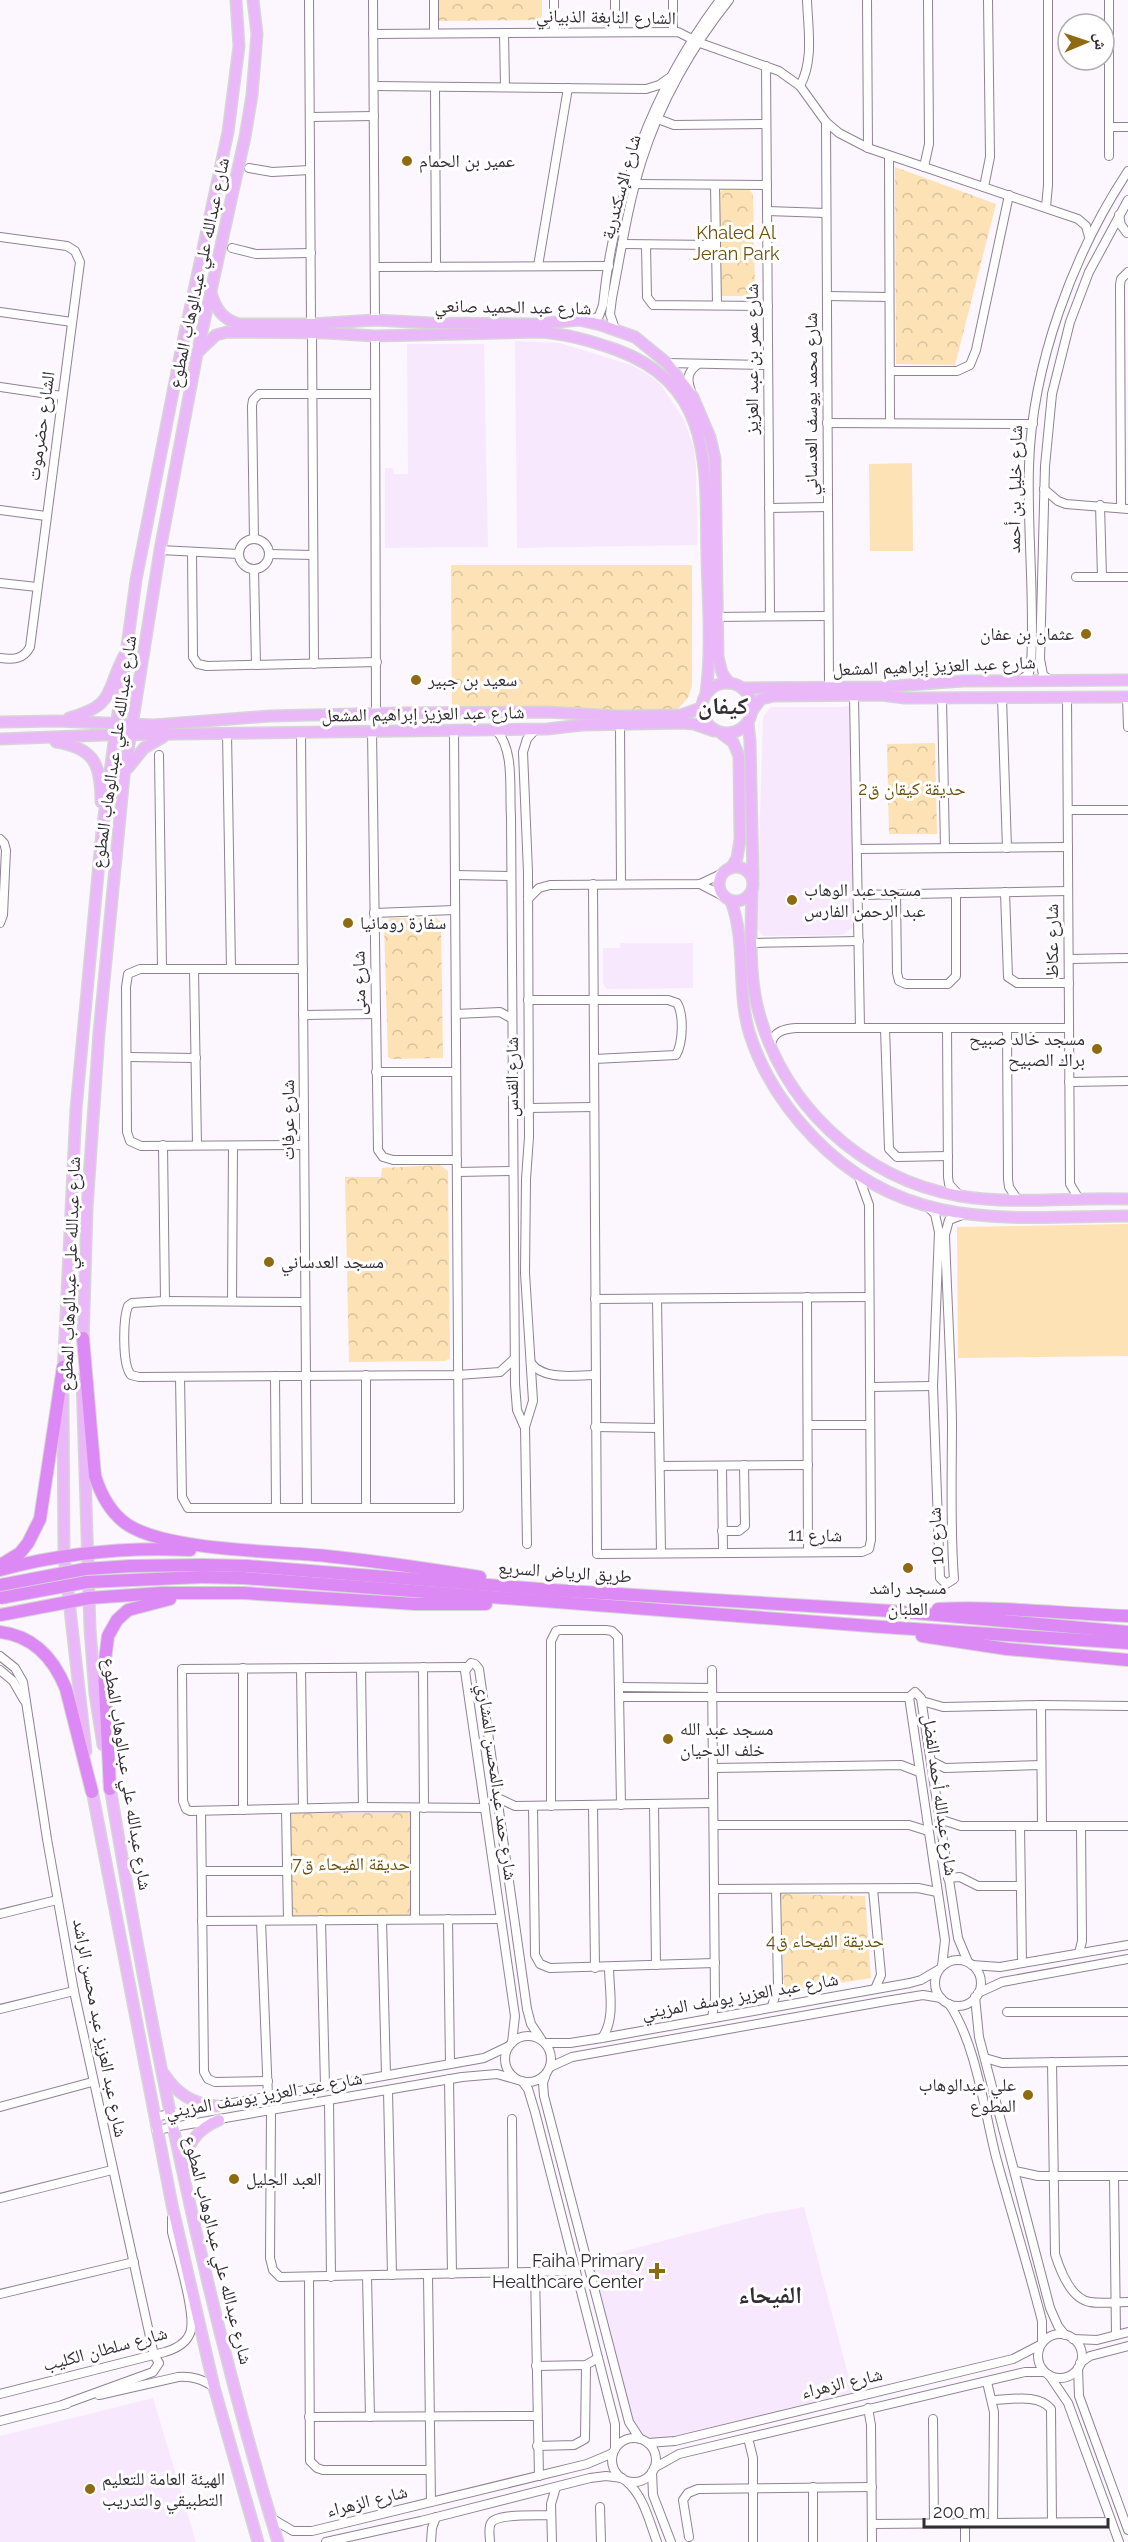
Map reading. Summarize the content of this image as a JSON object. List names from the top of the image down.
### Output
{
  "streets": {
    "highway": ["طريق الرياض السريع"],
    "main road": ["شارع عبدالله علي عبدالوهاب المطوع", "شارع عبد الحميد صانعي", "شارع عبد العزيز إبراهيم المشعل"],
    "street": [
      "الشارع النابغة الذبياني",
      "شارع الإسكندرية",
      "شارع عمر بن عبد العزيز",
      "شارع محمد يوسف العدساني",
      "الشارع حضرموت",
      "شارع خليل بن أحمد",
      "شارع عكاظ",
      "شارع منى",
      "شارع القدس",
      "شارع عرفات",
      "شارع 11",
      "شارع 10",
      "شارع حمد عبدالمحسن المشاري",
      "شارع عبدالله أحمد الفضل",
      "شارع عبد العزيز يوسف المزيني",
      "شارع عبد العزيز عبد محسن الراشد",
      "شارع سلطان الكليب",
      "شارع الزهراء"
    ]
  },
  "crossings": [
    ["الشارع النابغة الذبياني", "شارع الإسكندرية"],
    ["الشارع النابغة الذبياني", "شارع عمر بن عبد العزيز"],
    ["الشارع النابغة الذبياني", "شارع محمد يوسف العدساني"],
    ["شارع الإسكندرية", "شارع عبد الحميد صانعي"],
    ["شارع عبدالله علي عبدالوهاب المطوع", "شارع عبد العزيز إبراهيم المشعل"],
    ["شارع عبدالله علي عبدالوهاب المطوع", "شارع عبد العزيز يوسف المزيني"],
    ["شارع عبدالله علي عبدالوهاب المطوع", "شارع سلطان الكليب"],
    ["شارع عبدالله علي عبدالوهاب المطوع", "شارع الزهراء"],
    ["شارع عبد الحميد صانعي", "شارع عبد العزيز إبراهيم المشعل"],
    ["شارع محمد يوسف العدساني", "شارع عبد العزيز إبراهيم المشعل"],
    ["شارع خليل بن أحمد", "شارع عبد العزيز إبراهيم المشعل"],
    ["شارع عبد العزيز إبراهيم المشعل", "شارع عكاظ"],
    ["شارع عبد العزيز إبراهيم المشعل", "شارع منى"],
    ["شارع عبد العزيز إبراهيم المشعل", "شارع القدس"],
    ["شارع عبد العزيز إبراهيم المشعل", "شارع عرفات"],
    ["شارع حمد عبدالمحسن المشاري", "شارع عبد العزيز يوسف المزيني"],
    ["شارع عبدالله أحمد الفضل", "شارع عبد العزيز يوسف المزيني"],
    ["شارع عبد العزيز عبد محسن الراشد", "شارع سلطان الكليب"]
  ],
  "districts": ["كيفان", "الفيحاء"],
  "parks": [
    "Khaled Al Jeran Park",
    "حديقة كيقان ق2",
    "حديقة الفيحاء ق7",
    "حديقة الفيحاء ق4"
  ],
  "places": {
    "other": [
      "عمير بن الحمام",
      "عثمان بن عفان",
      "سعيد بن جبير",
      "مسجد عبد الوهاب عبد الرحمن الفارس",
      "سفارة رومانيا",
      "مسجد خالد صبيح براك الصبيح",
      "مسجد العدساني",
      "مسجد راشد العلبان",
      "مسجد عبد الله خلف الدحيان",
      "علي عبدالوهاب المطوع",
      "العبد الجليل",
      "الهيئة العامة للتعليم التطبيقي والتدريب"
    ],
    "health": ["Faiha Primary Healthcare Center"]
  },
  "scale_bar": "200 m",
  "north": "right"
}
